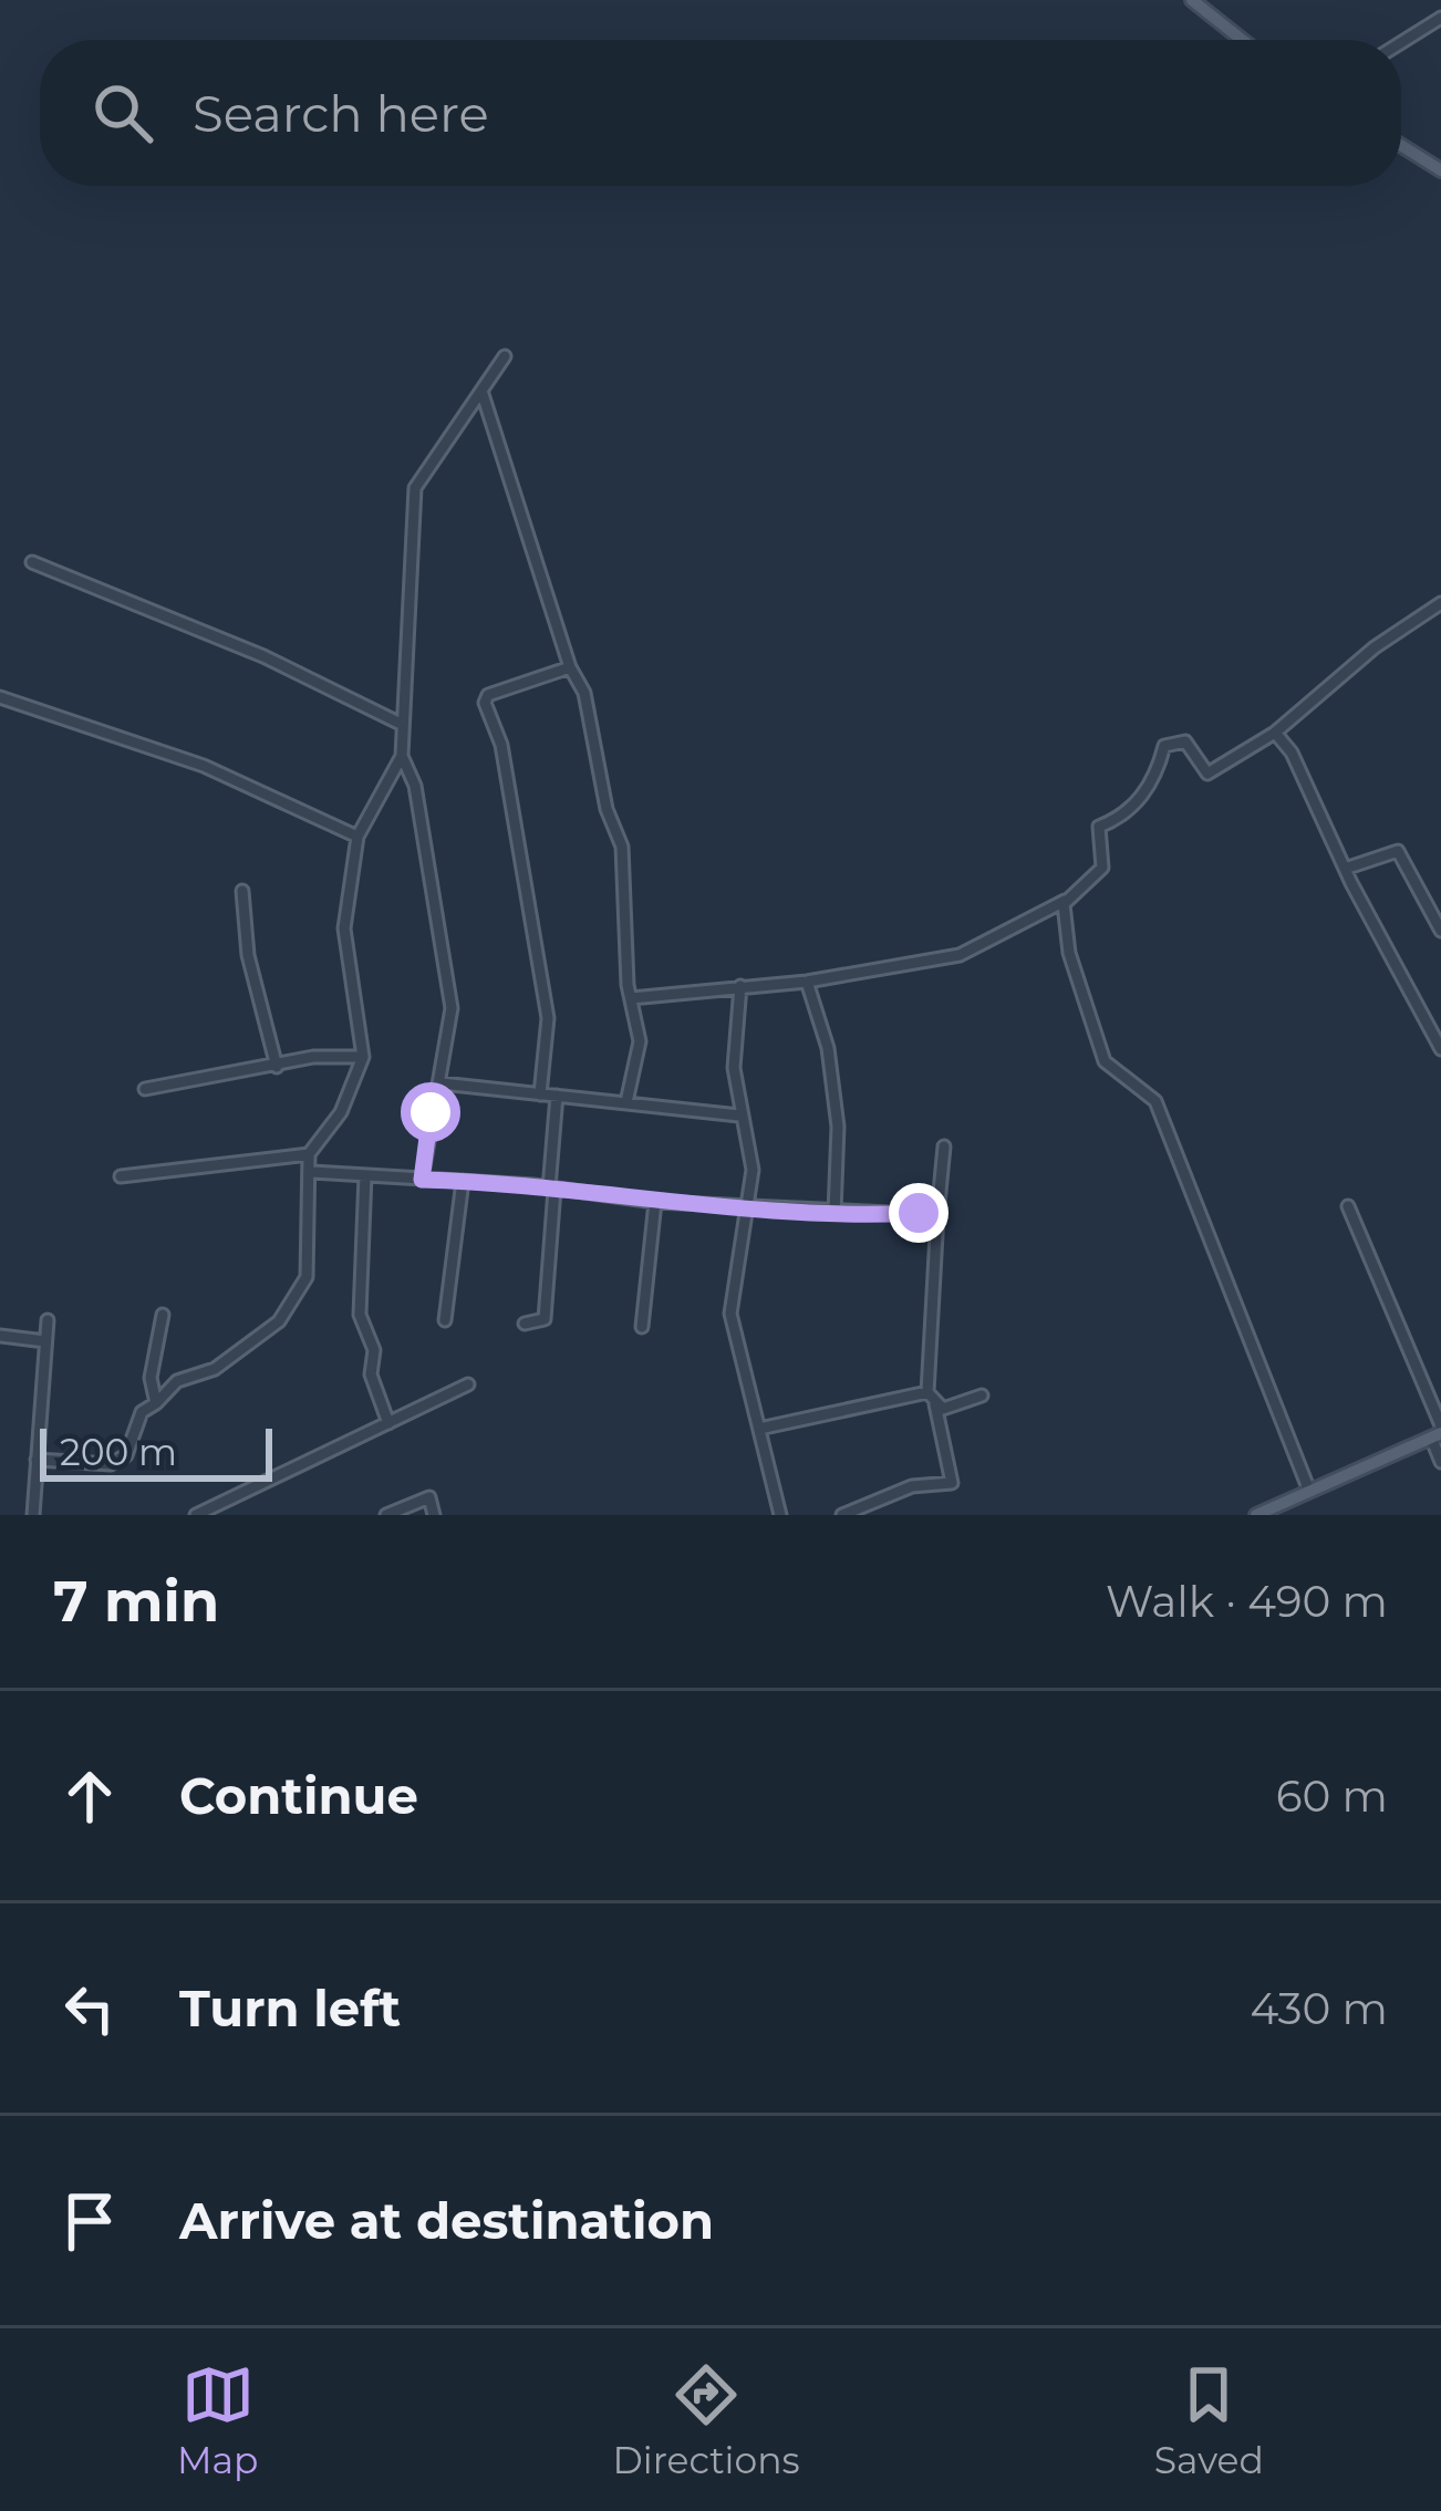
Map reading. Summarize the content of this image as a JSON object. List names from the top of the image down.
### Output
{
  "scale_bar": "200 m",
  "page": {
    "search": "Search here",
    "scale": "200 m",
    "heading": ["7 min", "Walk · 490 m"],
    "list": [
      ["Continue", "60 m"],
      ["Turn left", "430 m"],
      "Arrive at destination"
    ],
    "nav": ["Map", "Directions", "Saved"]
  }
}
